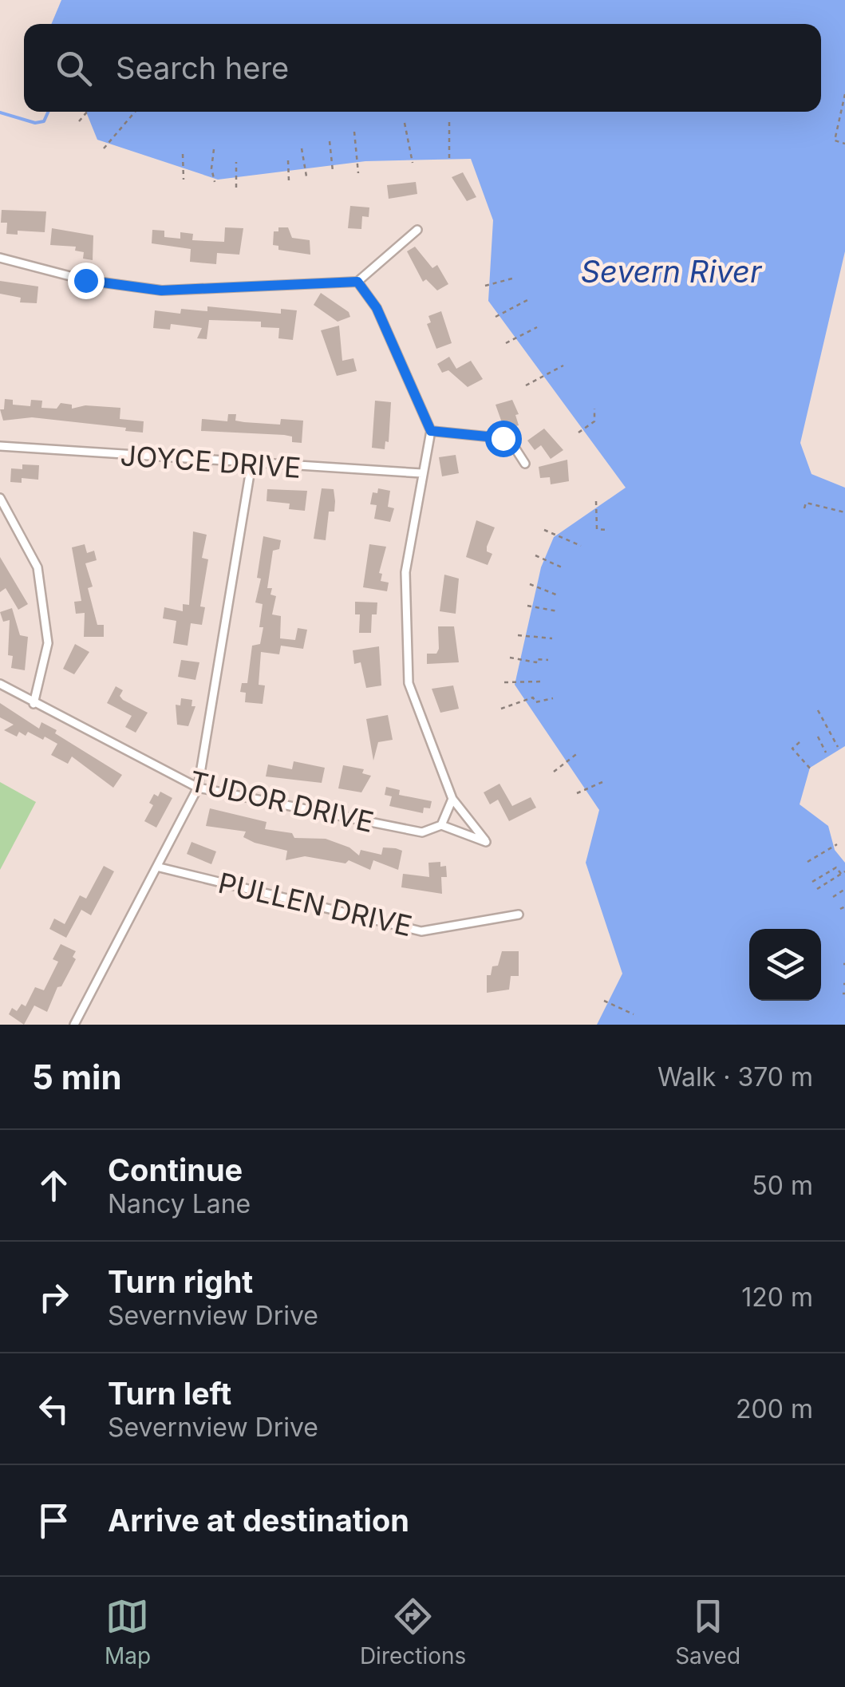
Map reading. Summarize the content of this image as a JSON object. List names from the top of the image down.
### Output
{
  "streets": {
    "street": ["JOYCE DRIVE", "TUDOR DRIVE", "PULLEN DRIVE"]
  },
  "water": ["Severn River"],
  "page": {
    "search": "Search here",
    "heading": ["5 min", "Walk · 370 m"],
    "list": [
      ["Continue", "Nancy Lane", "50 m"],
      ["Turn right", "Severnview Drive", "120 m"],
      ["Turn left", "Severnview Drive", "200 m"],
      "Arrive at destination"
    ],
    "nav": ["Map", "Directions", "Saved"]
  }
}
